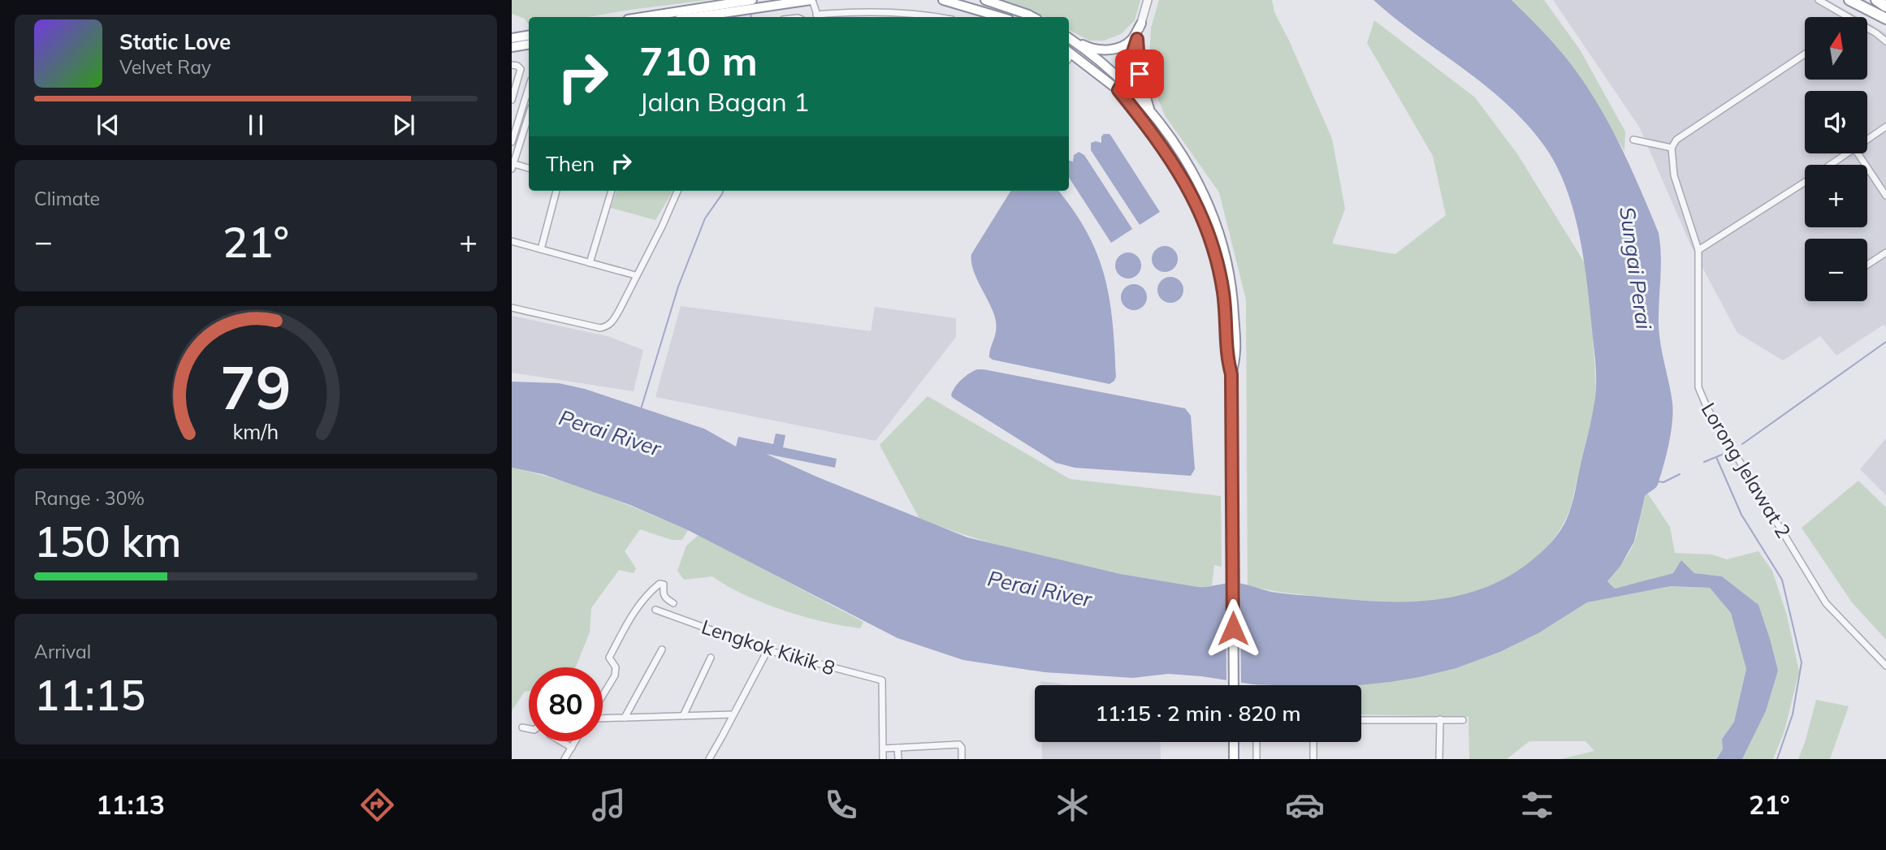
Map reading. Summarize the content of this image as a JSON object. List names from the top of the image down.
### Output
{
  "streets": {
    "street": ["Lorong Jelawat 2", "Lengkok Kikik 8"]
  },
  "water": ["Sungai Perai", "Perai River"],
  "north": "top",
  "page": {
    "map_buttons": ["+", "−"],
    "turn": ["710 m", "Jalan Bagan 1"],
    "song": ["Static Love", "Velvet Ray"],
    "then": "Then",
    "tile": [
      "Climate",
      ["Range · 30%", "150 km"],
      ["Arrival", "11:15"]
    ],
    "heat": ["−", "21°", "+"],
    "limit": "80",
    "trip": "11:15 · 2 min · 820 m",
    "tabs": ["11:13", "21°"],
    "gauge": ["79", "km/h"]
  }
}
